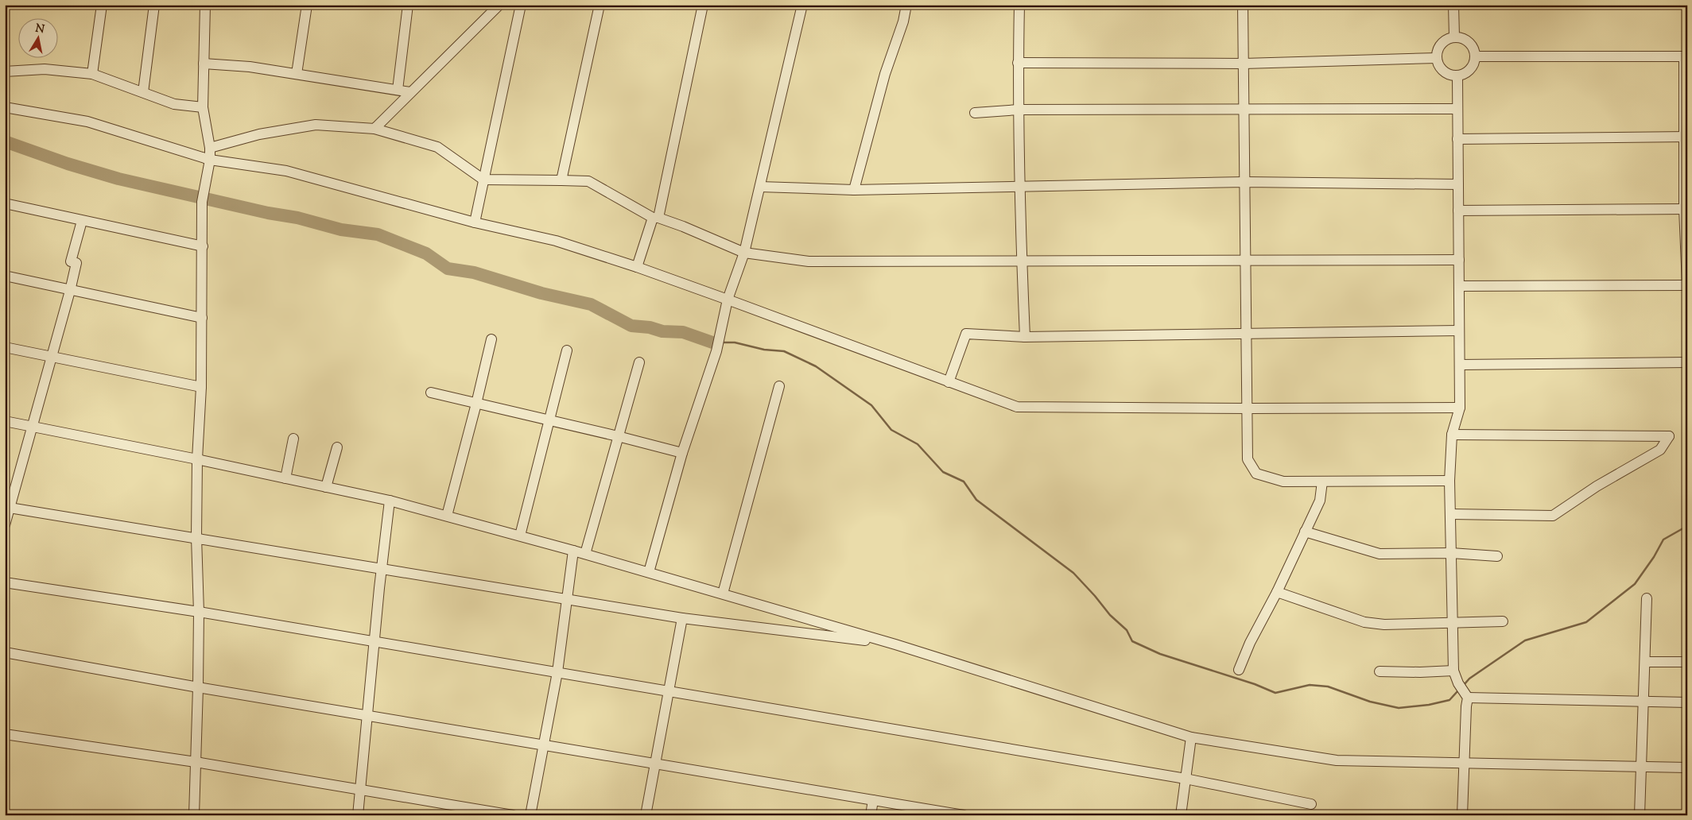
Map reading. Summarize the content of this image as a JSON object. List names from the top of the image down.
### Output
{
  "north": "top"
}
